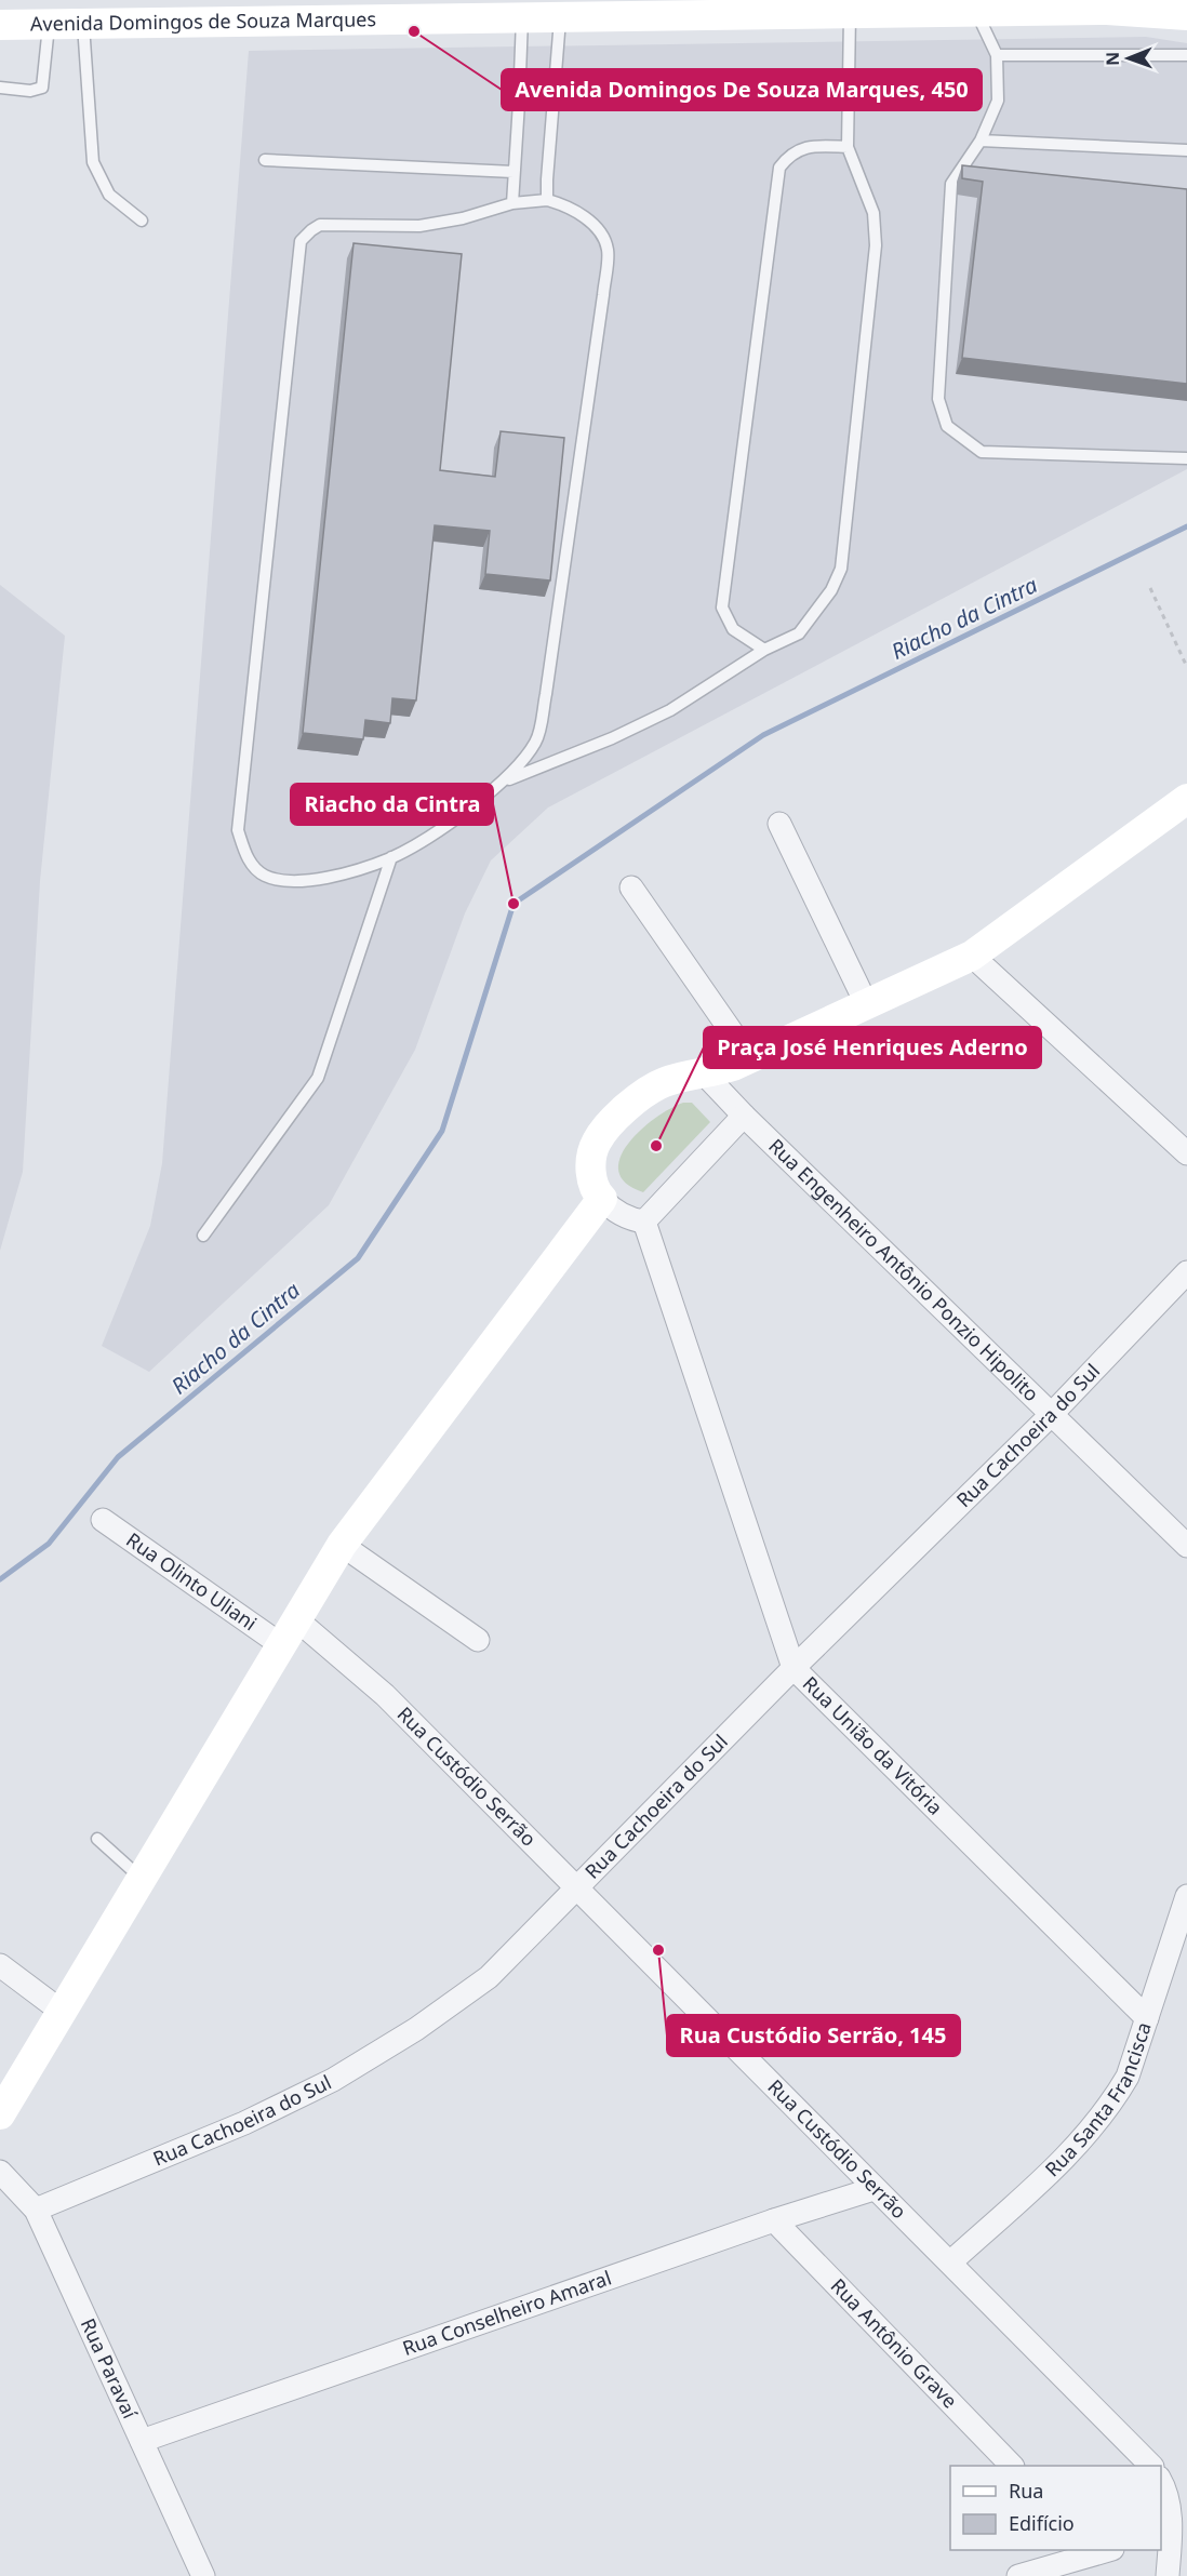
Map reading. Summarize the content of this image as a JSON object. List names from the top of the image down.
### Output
{
  "streets": {
    "street": [
      "Avenida Domingos de Souza Marques",
      "Rua Engenheiro Antônio Ponzio Hipolito",
      "Rua Cachoeira do Sul",
      "Rua Olinto Uliani",
      "Rua União da Vitória",
      "Rua Custódio Serrão",
      "Rua Santa Francisca",
      "Rua Conselheiro Amaral",
      "Rua Antônio Grave",
      "Rua Paravaí"
    ]
  },
  "crossings": [
    ["Rua Engenheiro Antônio Ponzio Hipolito", "Rua Cachoeira do Sul"],
    ["Rua Cachoeira do Sul", "Rua União da Vitória"],
    ["Rua Cachoeira do Sul", "Rua Custódio Serrão"],
    ["Rua Cachoeira do Sul", "Rua Paravaí"],
    ["Rua União da Vitória", "Rua Santa Francisca"],
    ["Rua Custódio Serrão", "Rua Santa Francisca"],
    ["Rua Custódio Serrão", "Rua Conselheiro Amaral"],
    ["Rua Conselheiro Amaral", "Rua Antônio Grave"],
    ["Rua Conselheiro Amaral", "Rua Paravaí"]
  ],
  "water": ["Riacho da Cintra"],
  "places": [
    "Avenida Domingos De Souza Marques, 450",
    "Riacho da Cintra",
    "Praça José Henriques Aderno",
    "Rua Custódio Serrão, 145"
  ],
  "legend": ["Rua", "Edifício"],
  "north": "left"
}
